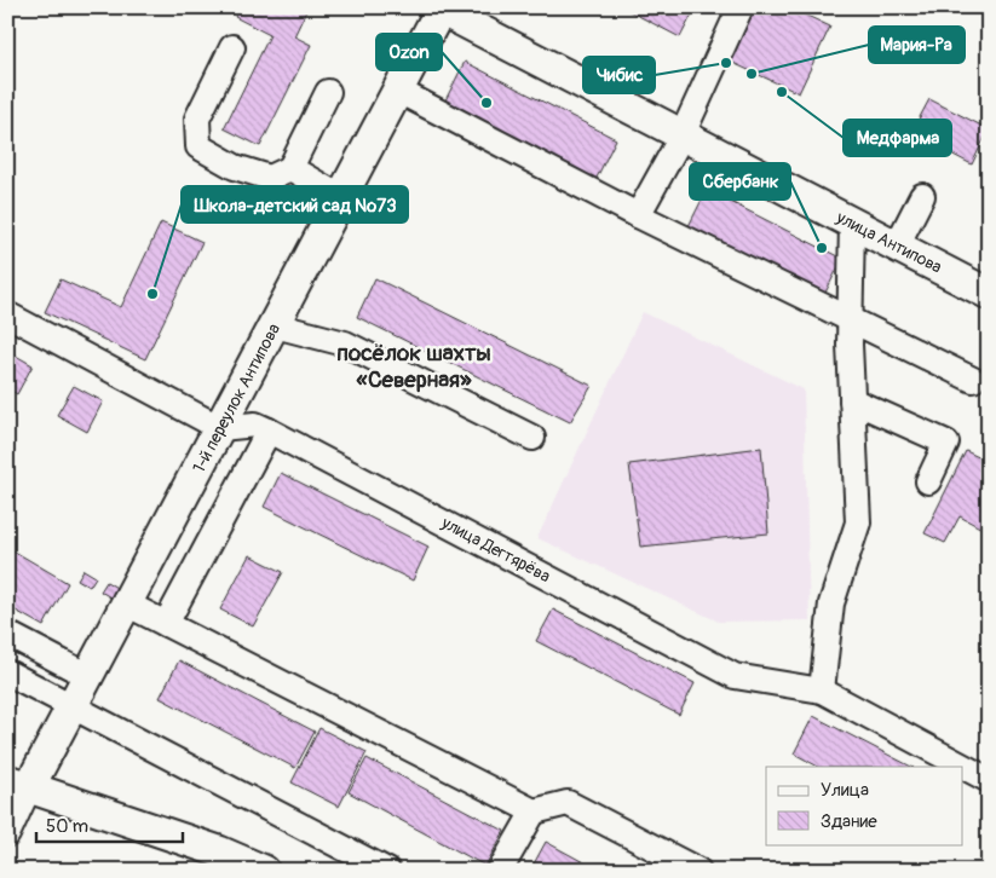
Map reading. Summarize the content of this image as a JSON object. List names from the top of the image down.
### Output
{
  "streets": {
    "main road": ["улица Антипова", "1-й переулок Антипова"],
    "street": ["улица Дегтярёва"]
  },
  "crossings": [
    ["улица Антипова", "1-й переулок Антипова"],
    ["1-й переулок Антипова", "улица Дегтярёва"]
  ],
  "districts": ["посёлок шахты «Северная»"],
  "places": [
    "Чибис",
    "Мария-Ра",
    "Медфарма",
    "Ozon",
    "Сбербанк",
    "Школа-детский сад №73"
  ],
  "legend": ["Улица", "Здание"],
  "scale_bar": "50 m"
}
